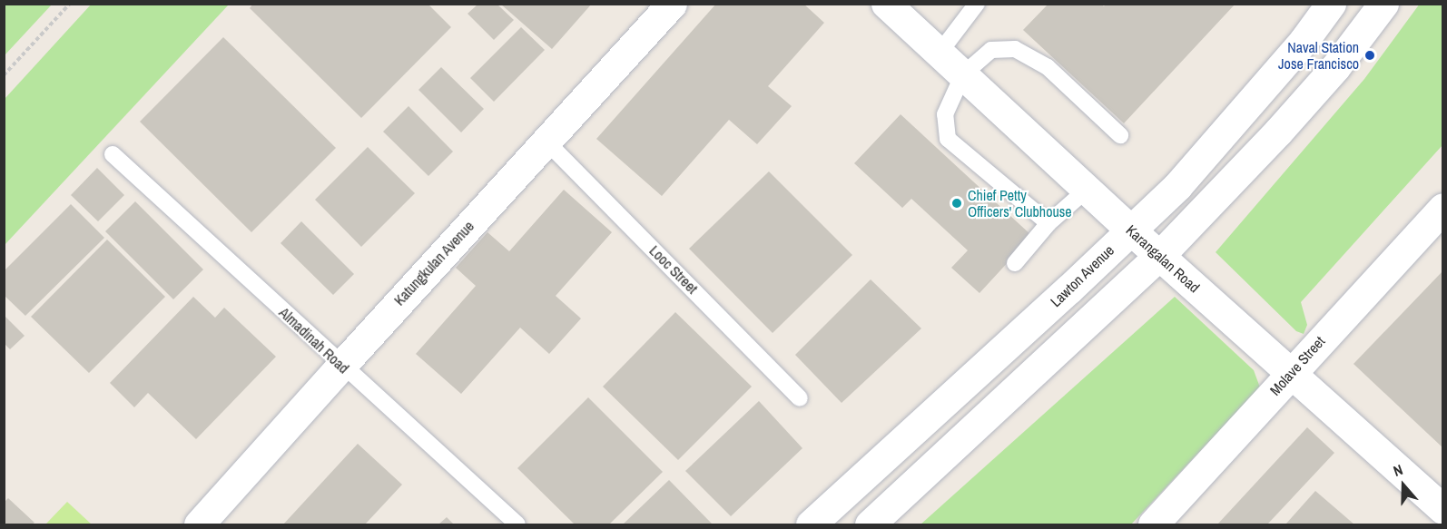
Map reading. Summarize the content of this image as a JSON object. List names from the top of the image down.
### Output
{
  "streets": {
    "street": [
      "Karangalan Road",
      "Katungkulan Avenue",
      "Lawton Avenue",
      "Molave Street"
    ],
    "lane": ["Looc Street", "Almadinah Road"]
  },
  "crossings": [
    ["Karangalan Road", "Lawton Avenue"],
    ["Karangalan Road", "Molave Street"],
    ["Katungkulan Avenue", "Looc Street"],
    ["Katungkulan Avenue", "Almadinah Road"]
  ],
  "places": ["Naval Station Jose Francisco", "Chief Petty Officers' Clubhouse"],
  "north": "top"
}
